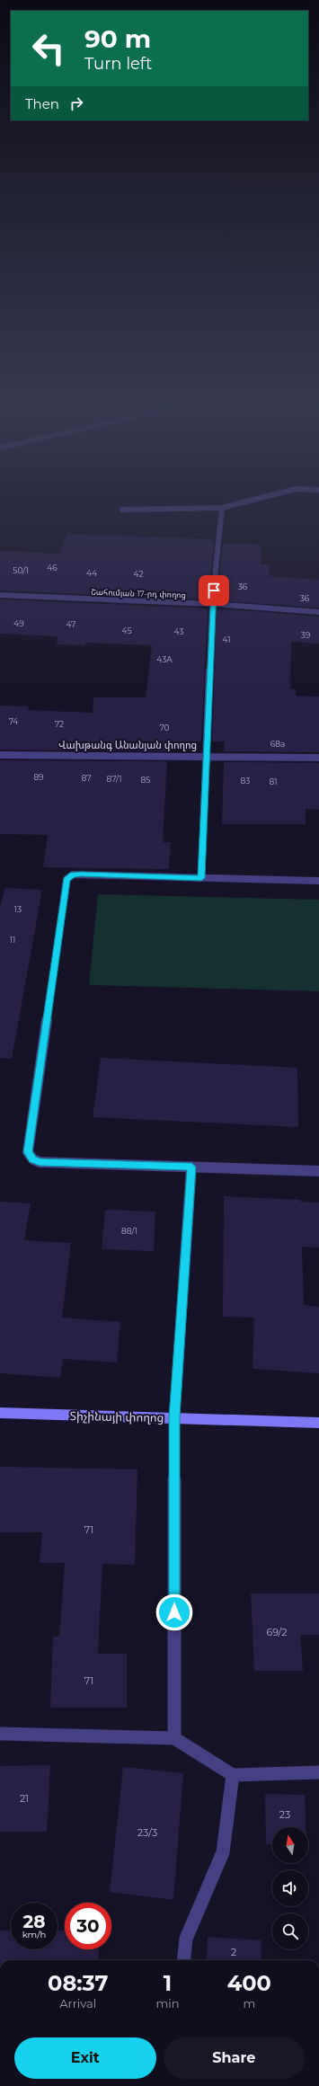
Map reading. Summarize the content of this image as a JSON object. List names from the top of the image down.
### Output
{
  "streets": {
    "main road": ["Տիչինայի փողոց"],
    "street": ["Շահումյան 17-րդ փողոց", "Վախթանգ Անանյան փողոց"]
  },
  "house_numbers": [
    "46",
    "50/1",
    "44",
    "42",
    "36",
    "36",
    "49",
    "47",
    "45",
    "43",
    "39",
    "41",
    "43A",
    "74",
    "72",
    "70",
    "68a",
    "89",
    "87",
    "87/1",
    "85",
    "83",
    "81",
    "13",
    "11",
    "88/1",
    "71",
    "69/2",
    "71",
    "21",
    "23",
    "23/3",
    "2"
  ],
  "north": "top",
  "page": {
    "turn": ["90 m", "Turn left"],
    "then": "Then",
    "speed": "28 km/h",
    "limit": "30",
    "eta": [
      "08:37",
      "Arrival",
      "1",
      "min",
      "400",
      "m"
    ],
    "buttons": ["Exit", "Share"]
  }
}
